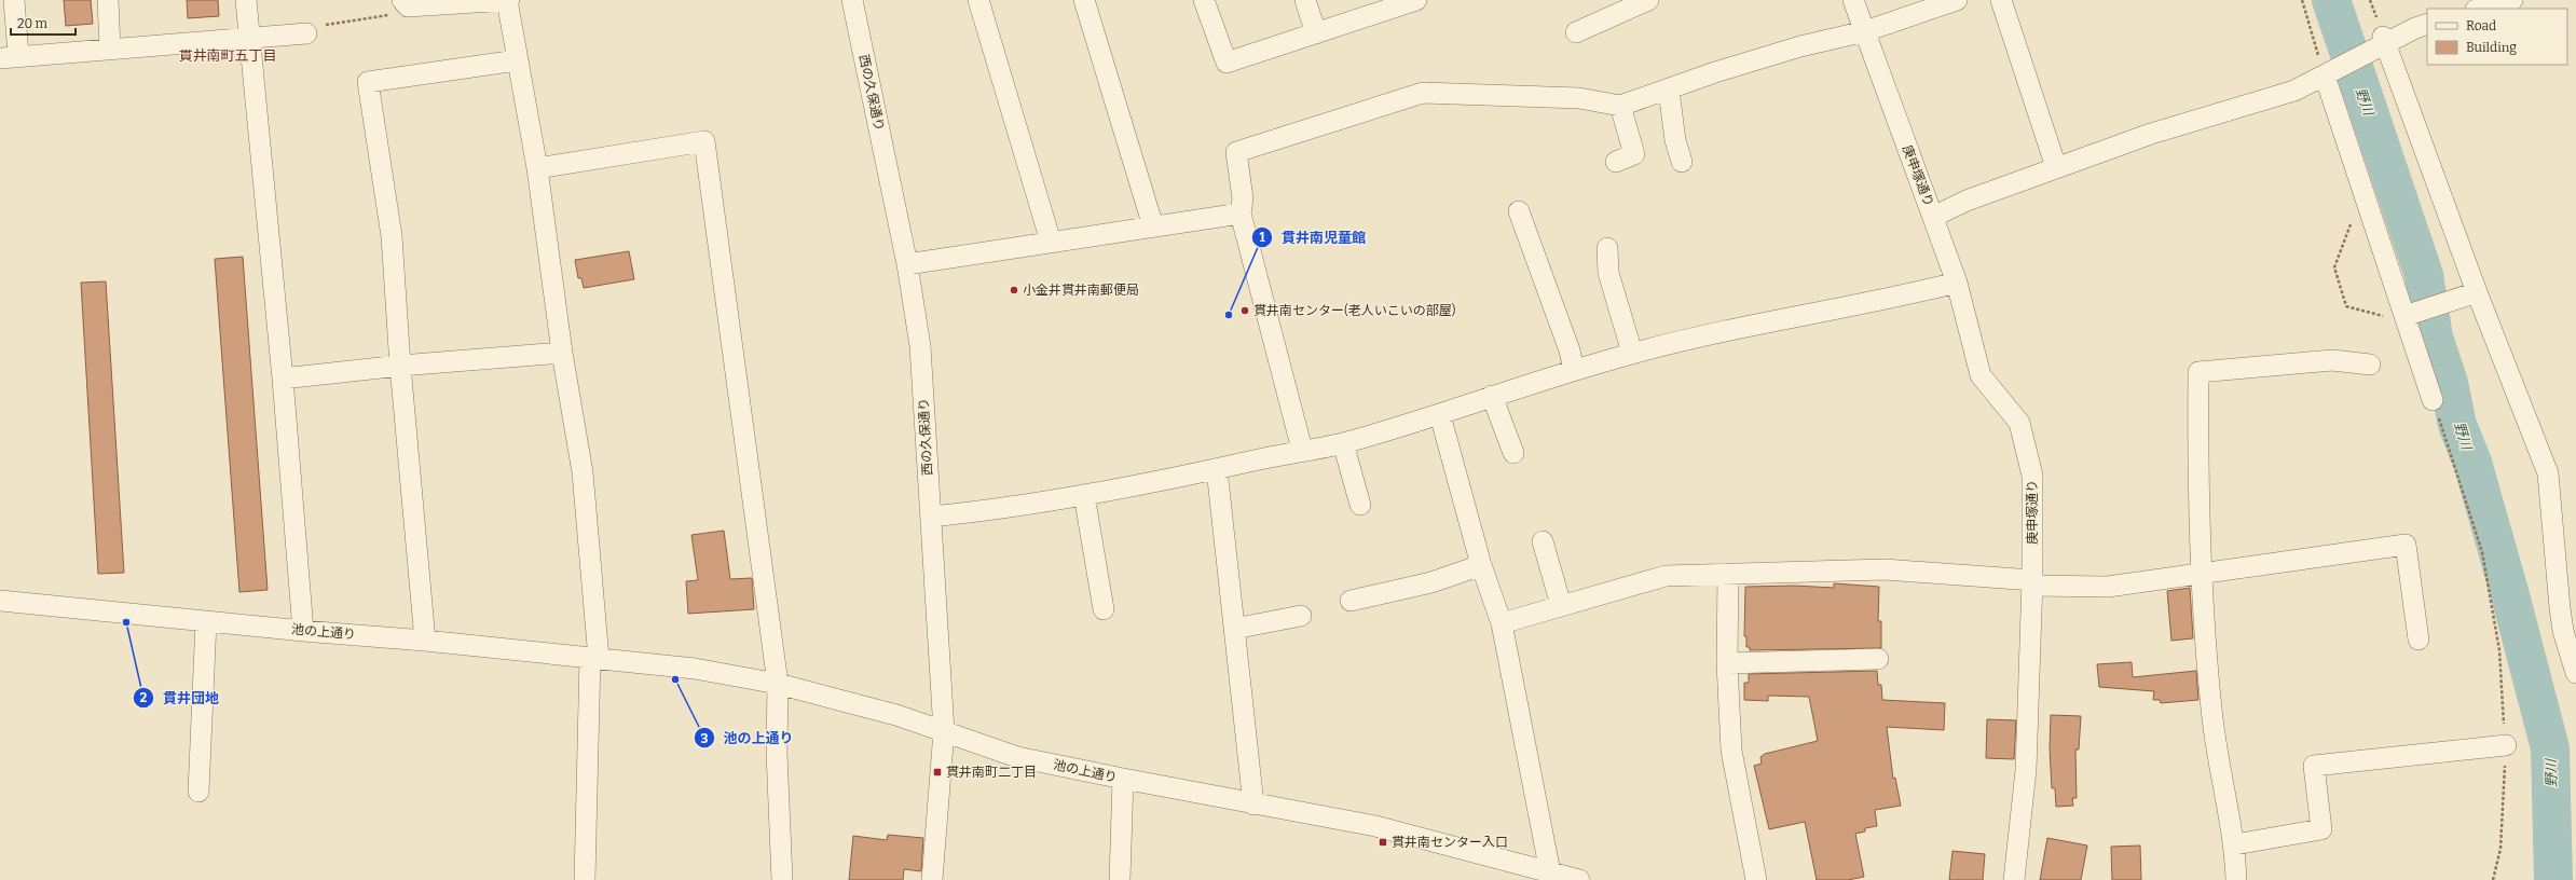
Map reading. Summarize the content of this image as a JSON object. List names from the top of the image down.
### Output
{
  "streets": {
    "street": ["西の久保通り", "庚申塚通り", "池の上通り"]
  },
  "crossings": [
    ["西の久保通り", "池の上通り"]
  ],
  "districts": ["貫井南町五丁目"],
  "water": ["野川"],
  "places": {
    "other": [
      "小金井貫井南郵便局",
      "貫井南センター(老人いこいの部屋)",
      "貫井南児童館",
      "貫井団地",
      "池の上通り"
    ],
    "transit": ["貫井南町二丁目", "貫井南センター入口"]
  },
  "legend": ["Road", "Building"],
  "scale_bar": "20 m"
}
